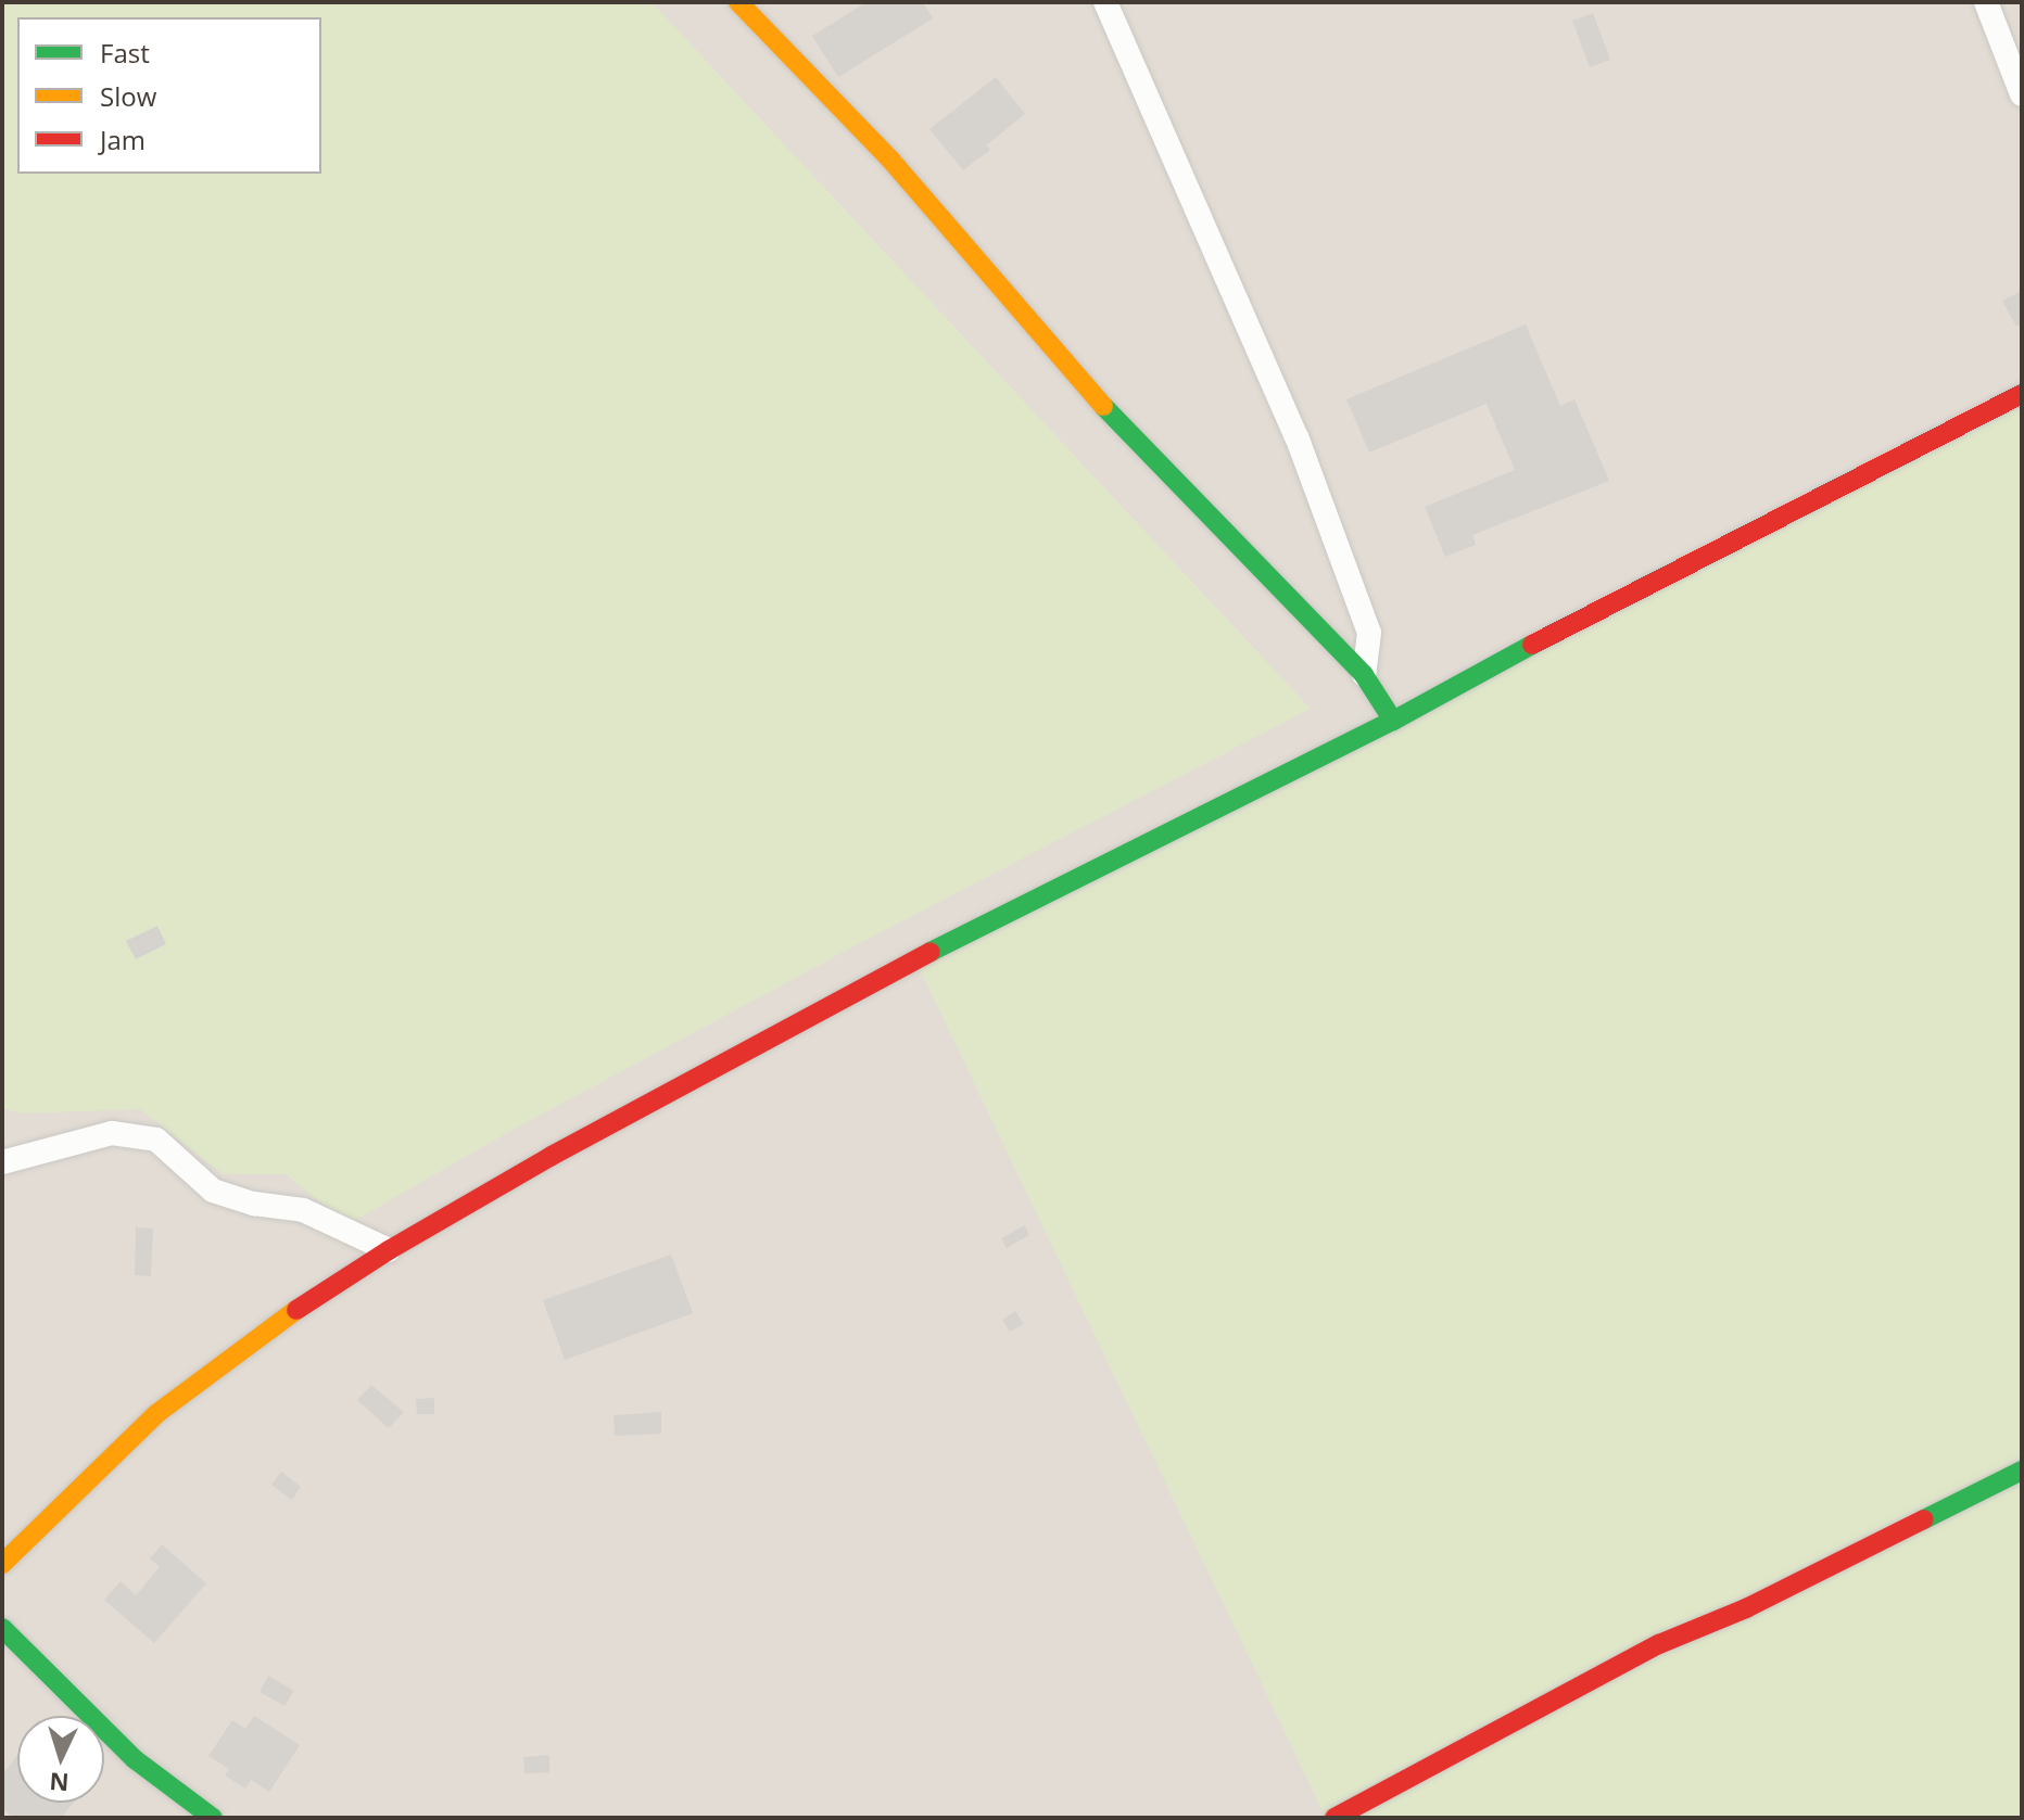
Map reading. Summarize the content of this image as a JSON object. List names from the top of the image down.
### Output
{
  "legend": ["Fast", "Slow", "Jam"],
  "north": "bottom"
}
